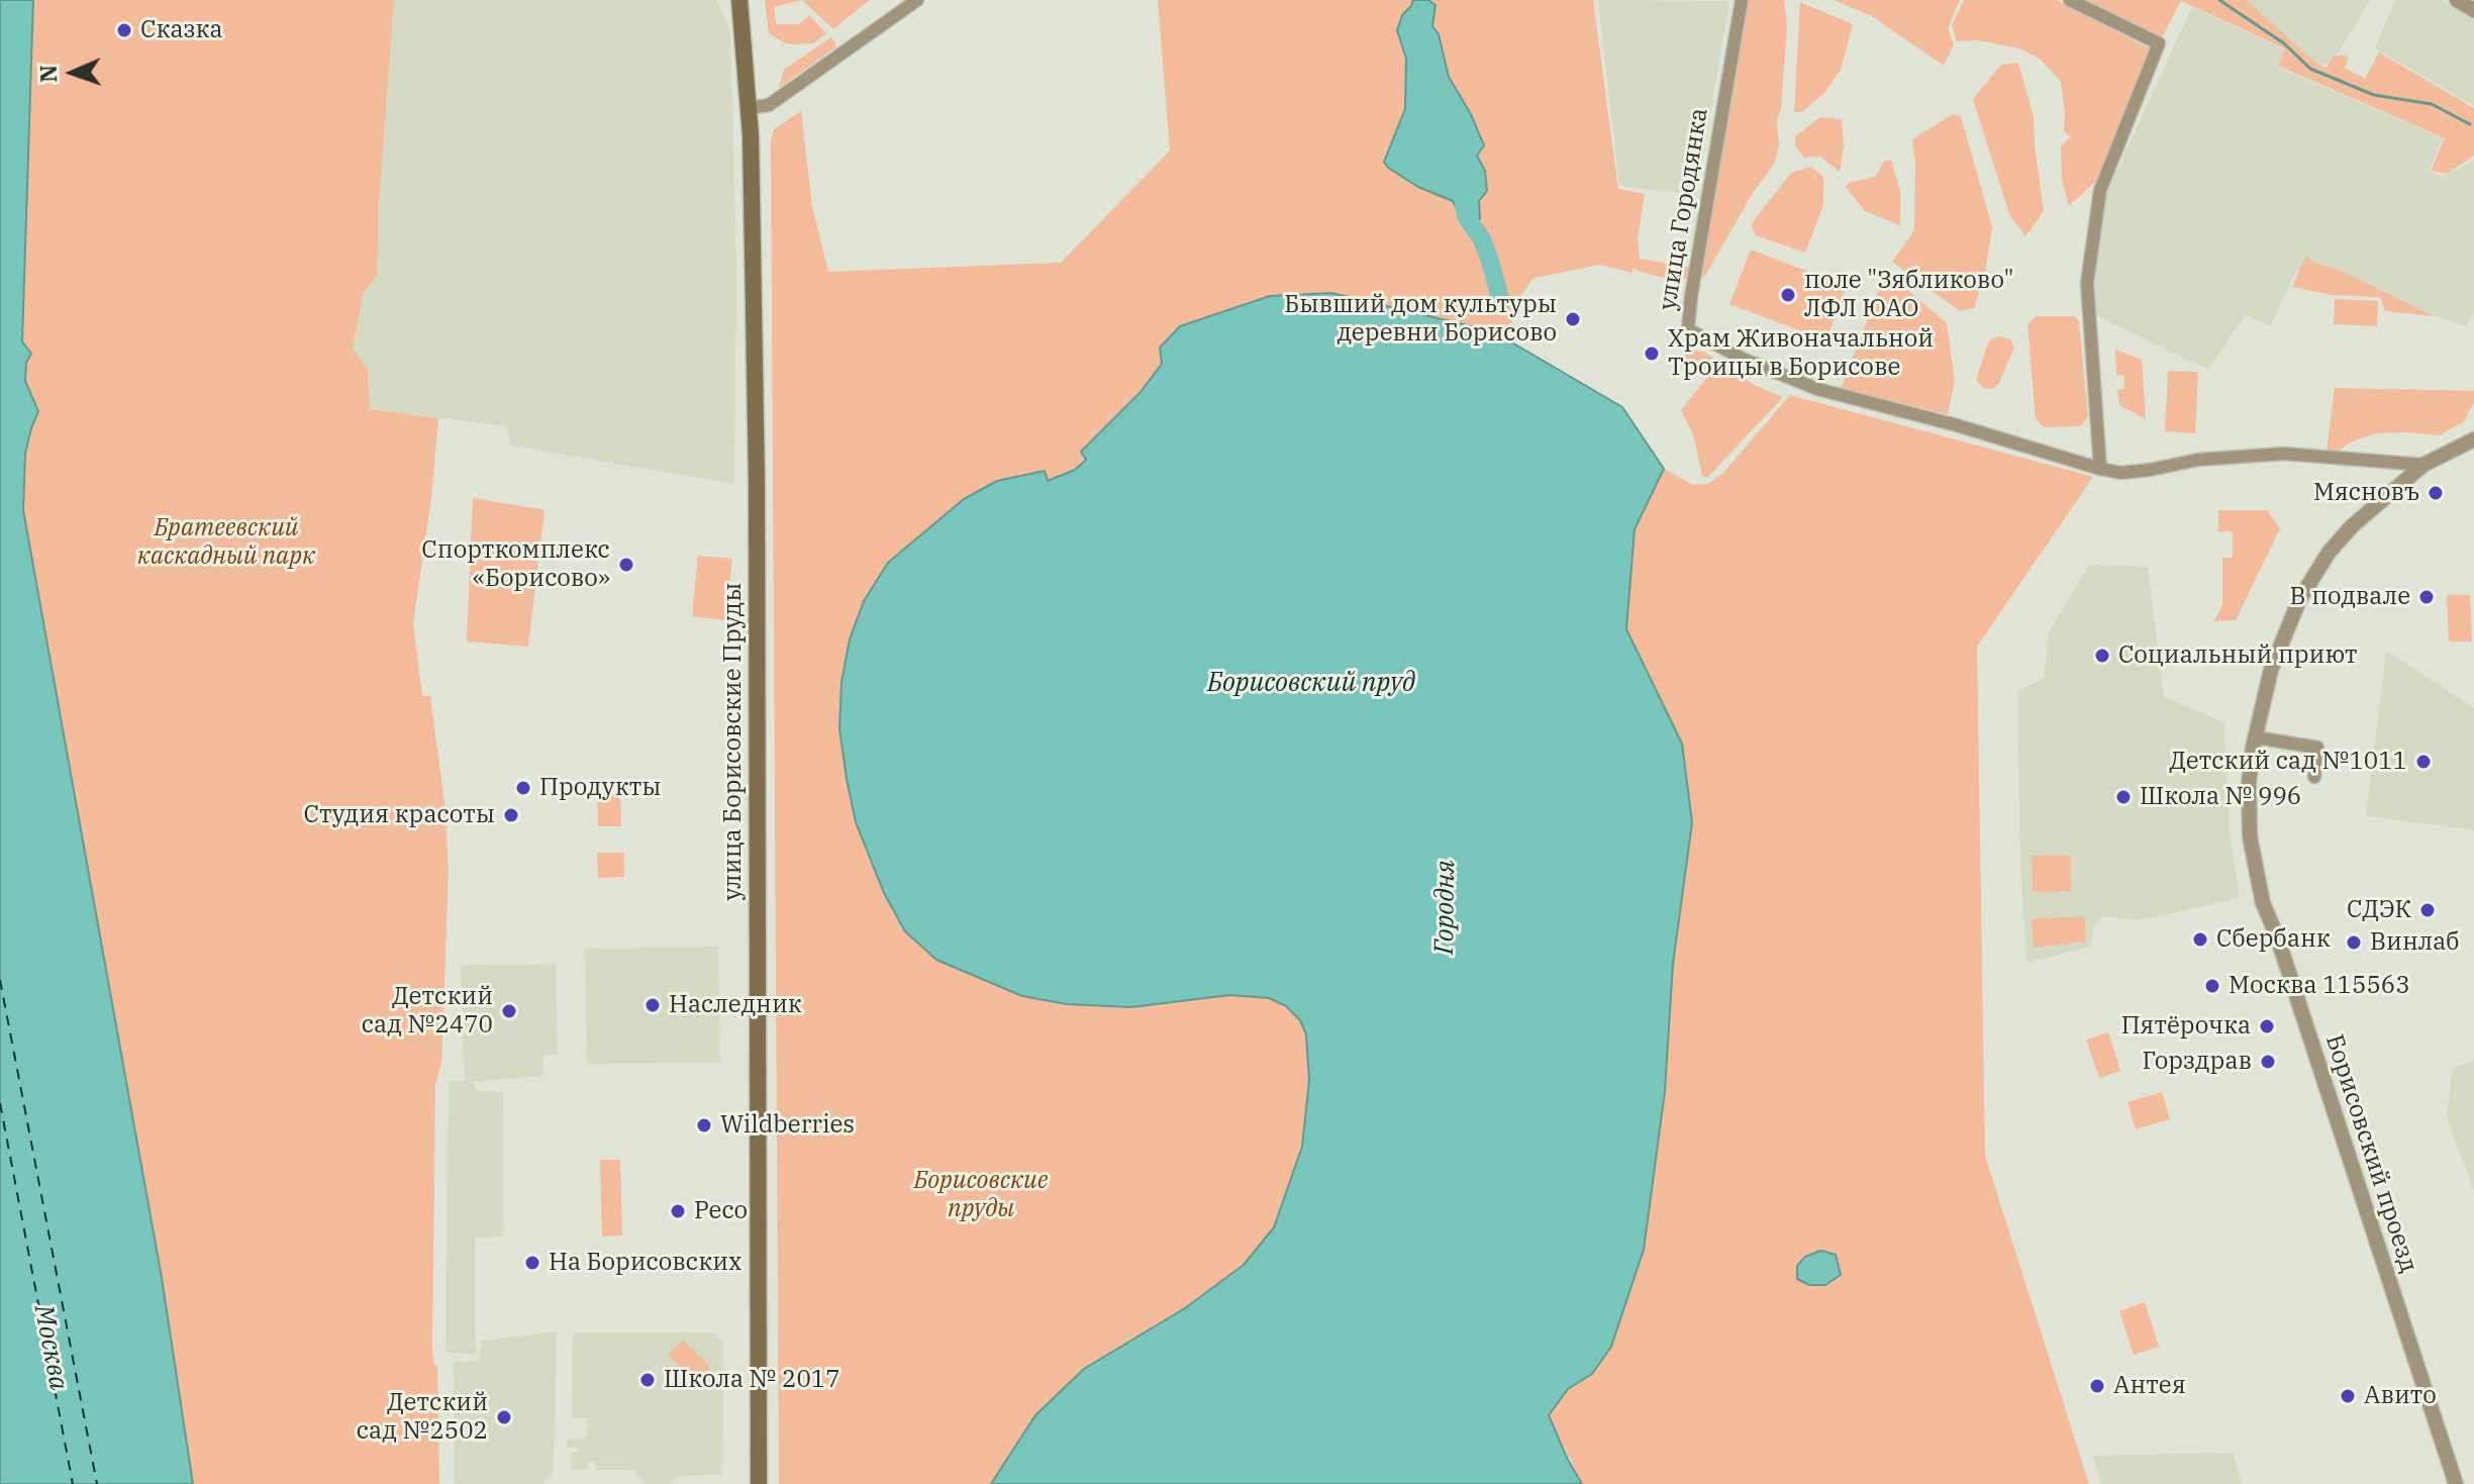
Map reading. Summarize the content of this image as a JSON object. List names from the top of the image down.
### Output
{
  "streets": {
    "main road": ["улица Борисовские Пруды"],
    "street": ["улица Городянка", "Борисовский проезд"]
  },
  "crossings": [
    ["улица Городянка", "Борисовский проезд"]
  ],
  "water": ["Борисовский пруд", "Городня", "Москва"],
  "parks": ["Братеевский каскадный парк", "Борисовские пруды"],
  "places": [
    "Сказка",
    "поле \"Зябликово\" ЛФЛ ЮАО",
    "Бывший дом культуры деревни Борисово",
    "Храм Живоначальной Троицы в Борисове",
    "Мясновъ",
    "Спорткомплекс «Борисово»",
    "В подвале",
    "Социальный приют",
    "Детский сад №1011",
    "Продукты",
    "Школа № 996",
    "Студия красоты",
    "СДЭК",
    "Сбербанк",
    "Винлаб",
    "Москва 115563",
    "Наследник",
    "Детский сад №2470",
    "Пятёрочка",
    "Горздрав",
    "Wildberries",
    "Ресо",
    "На Борисовских",
    "Школа № 2017",
    "Антея",
    "Авито",
    "Детский сад №2502"
  ],
  "north": "left"
}
